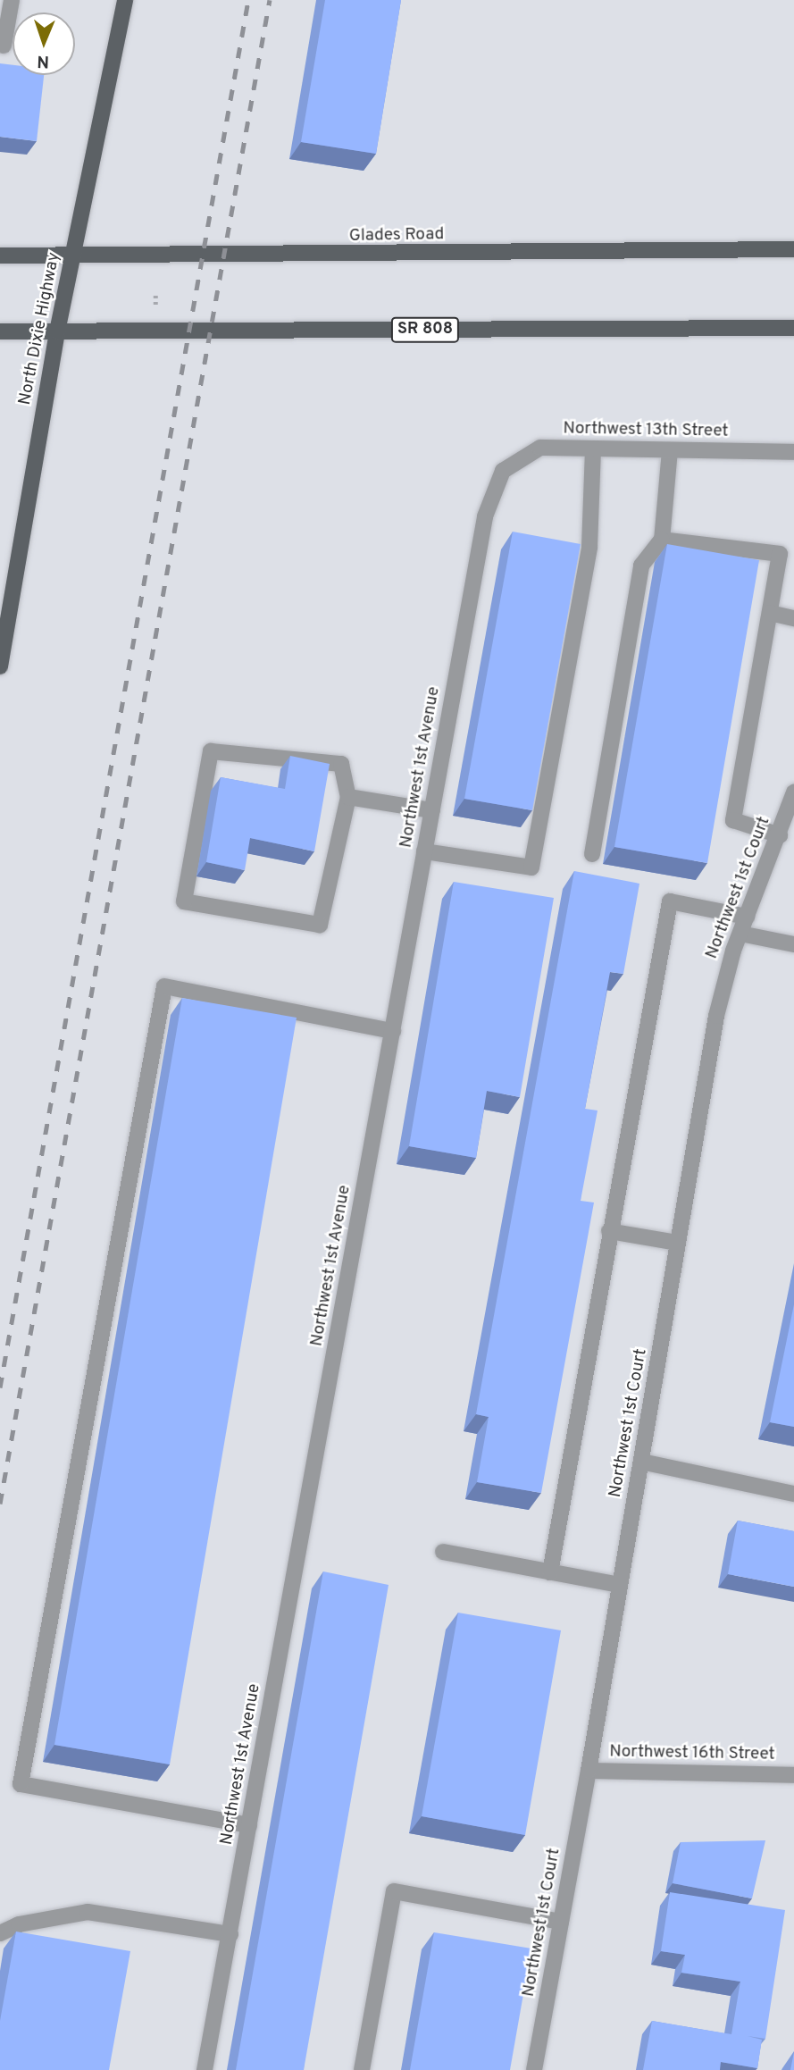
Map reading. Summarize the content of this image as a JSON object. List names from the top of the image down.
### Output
{
  "streets": {
    "main road": ["Glades Road", "North Dixie Highway", "SR 808"],
    "street": [
      "Northwest 13th Street",
      "Northwest 1st Avenue",
      "Northwest 1st Court",
      "Northwest 16th Street"
    ]
  },
  "crossings": [
    ["Glades Road", "North Dixie Highway"],
    ["North Dixie Highway", "SR 808"],
    ["Northwest 13th Street", "Northwest 1st Avenue"],
    ["Northwest 1st Court", "Northwest 16th Street"]
  ],
  "north": "bottom"
}
